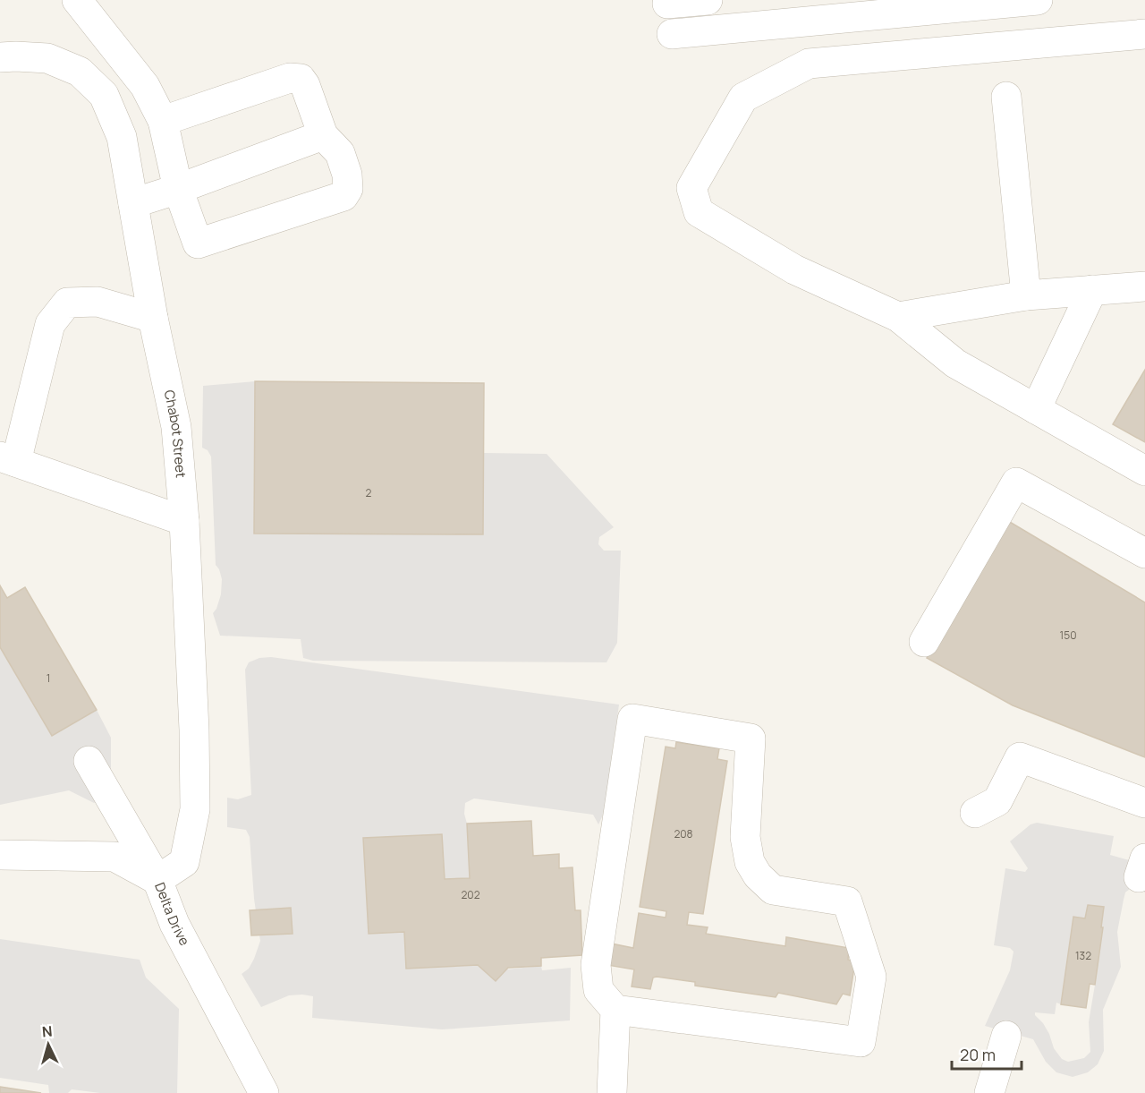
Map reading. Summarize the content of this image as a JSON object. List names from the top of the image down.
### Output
{
  "streets": {
    "street": ["Chabot Street", "Delta Drive"]
  },
  "crossings": [
    ["Chabot Street", "Delta Drive"]
  ],
  "house_numbers": [
    "2",
    "150",
    "1",
    "208",
    "202",
    "132"
  ],
  "scale_bar": "20 m",
  "north": "top"
}
